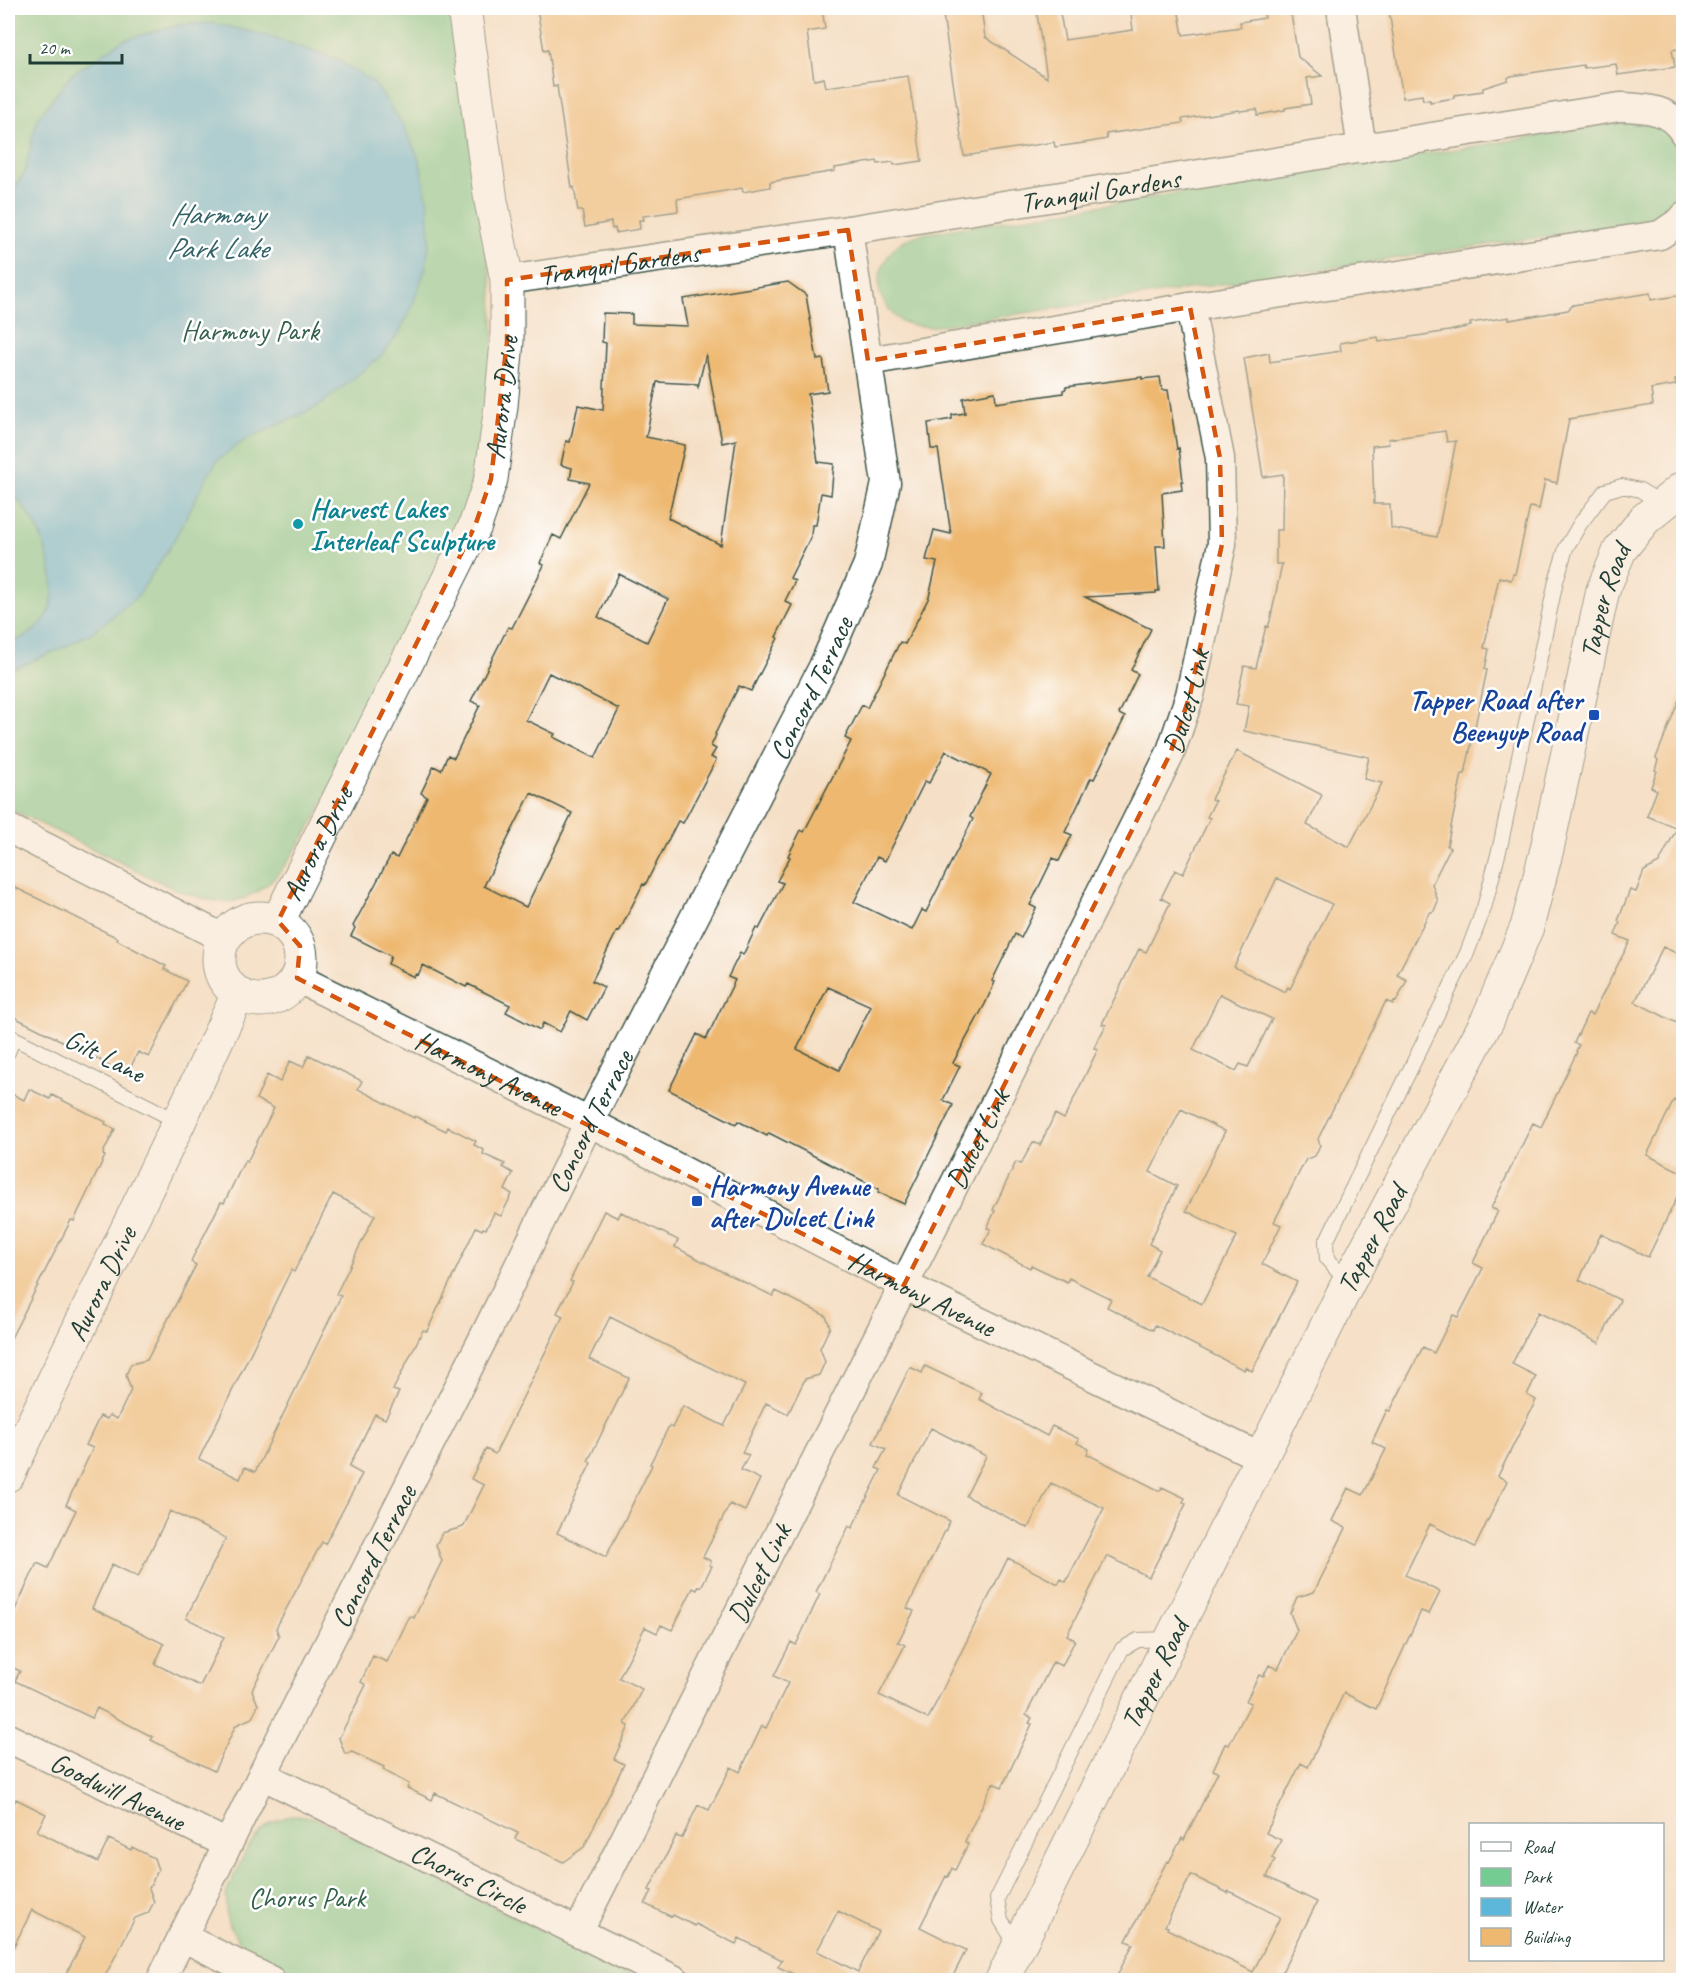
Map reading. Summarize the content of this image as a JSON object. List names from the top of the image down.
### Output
{
  "streets": {
    "street": [
      "Tranquil Gardens",
      "Aurora Drive",
      "Tapper Road",
      "Concord Terrace",
      "Dulcet Link",
      "Harmony Avenue",
      "Goodwill Avenue",
      "Chorus Circle"
    ],
    "lane": ["Gilt Lane"]
  },
  "crossings": [
    ["Tranquil Gardens", "Aurora Drive"],
    ["Tranquil Gardens", "Concord Terrace"],
    ["Aurora Drive", "Gilt Lane"],
    ["Aurora Drive", "Harmony Avenue"],
    ["Tapper Road", "Harmony Avenue"],
    ["Concord Terrace", "Harmony Avenue"],
    ["Concord Terrace", "Goodwill Avenue"],
    ["Concord Terrace", "Chorus Circle"],
    ["Dulcet Link", "Harmony Avenue"],
    ["Dulcet Link", "Chorus Circle"]
  ],
  "water": ["Harmony Park Lake"],
  "parks": ["Harmony Park", "Chorus Park"],
  "places": {
    "other": ["Harvest Lakes Interleaf Sculpture"],
    "transit": ["Tapper Road after Beenyup Road", "Harmony Avenue after Dulcet Link"]
  },
  "legend": [
    "Road",
    "Park",
    "Water",
    "Building"
  ],
  "scale_bar": "20 m"
}
